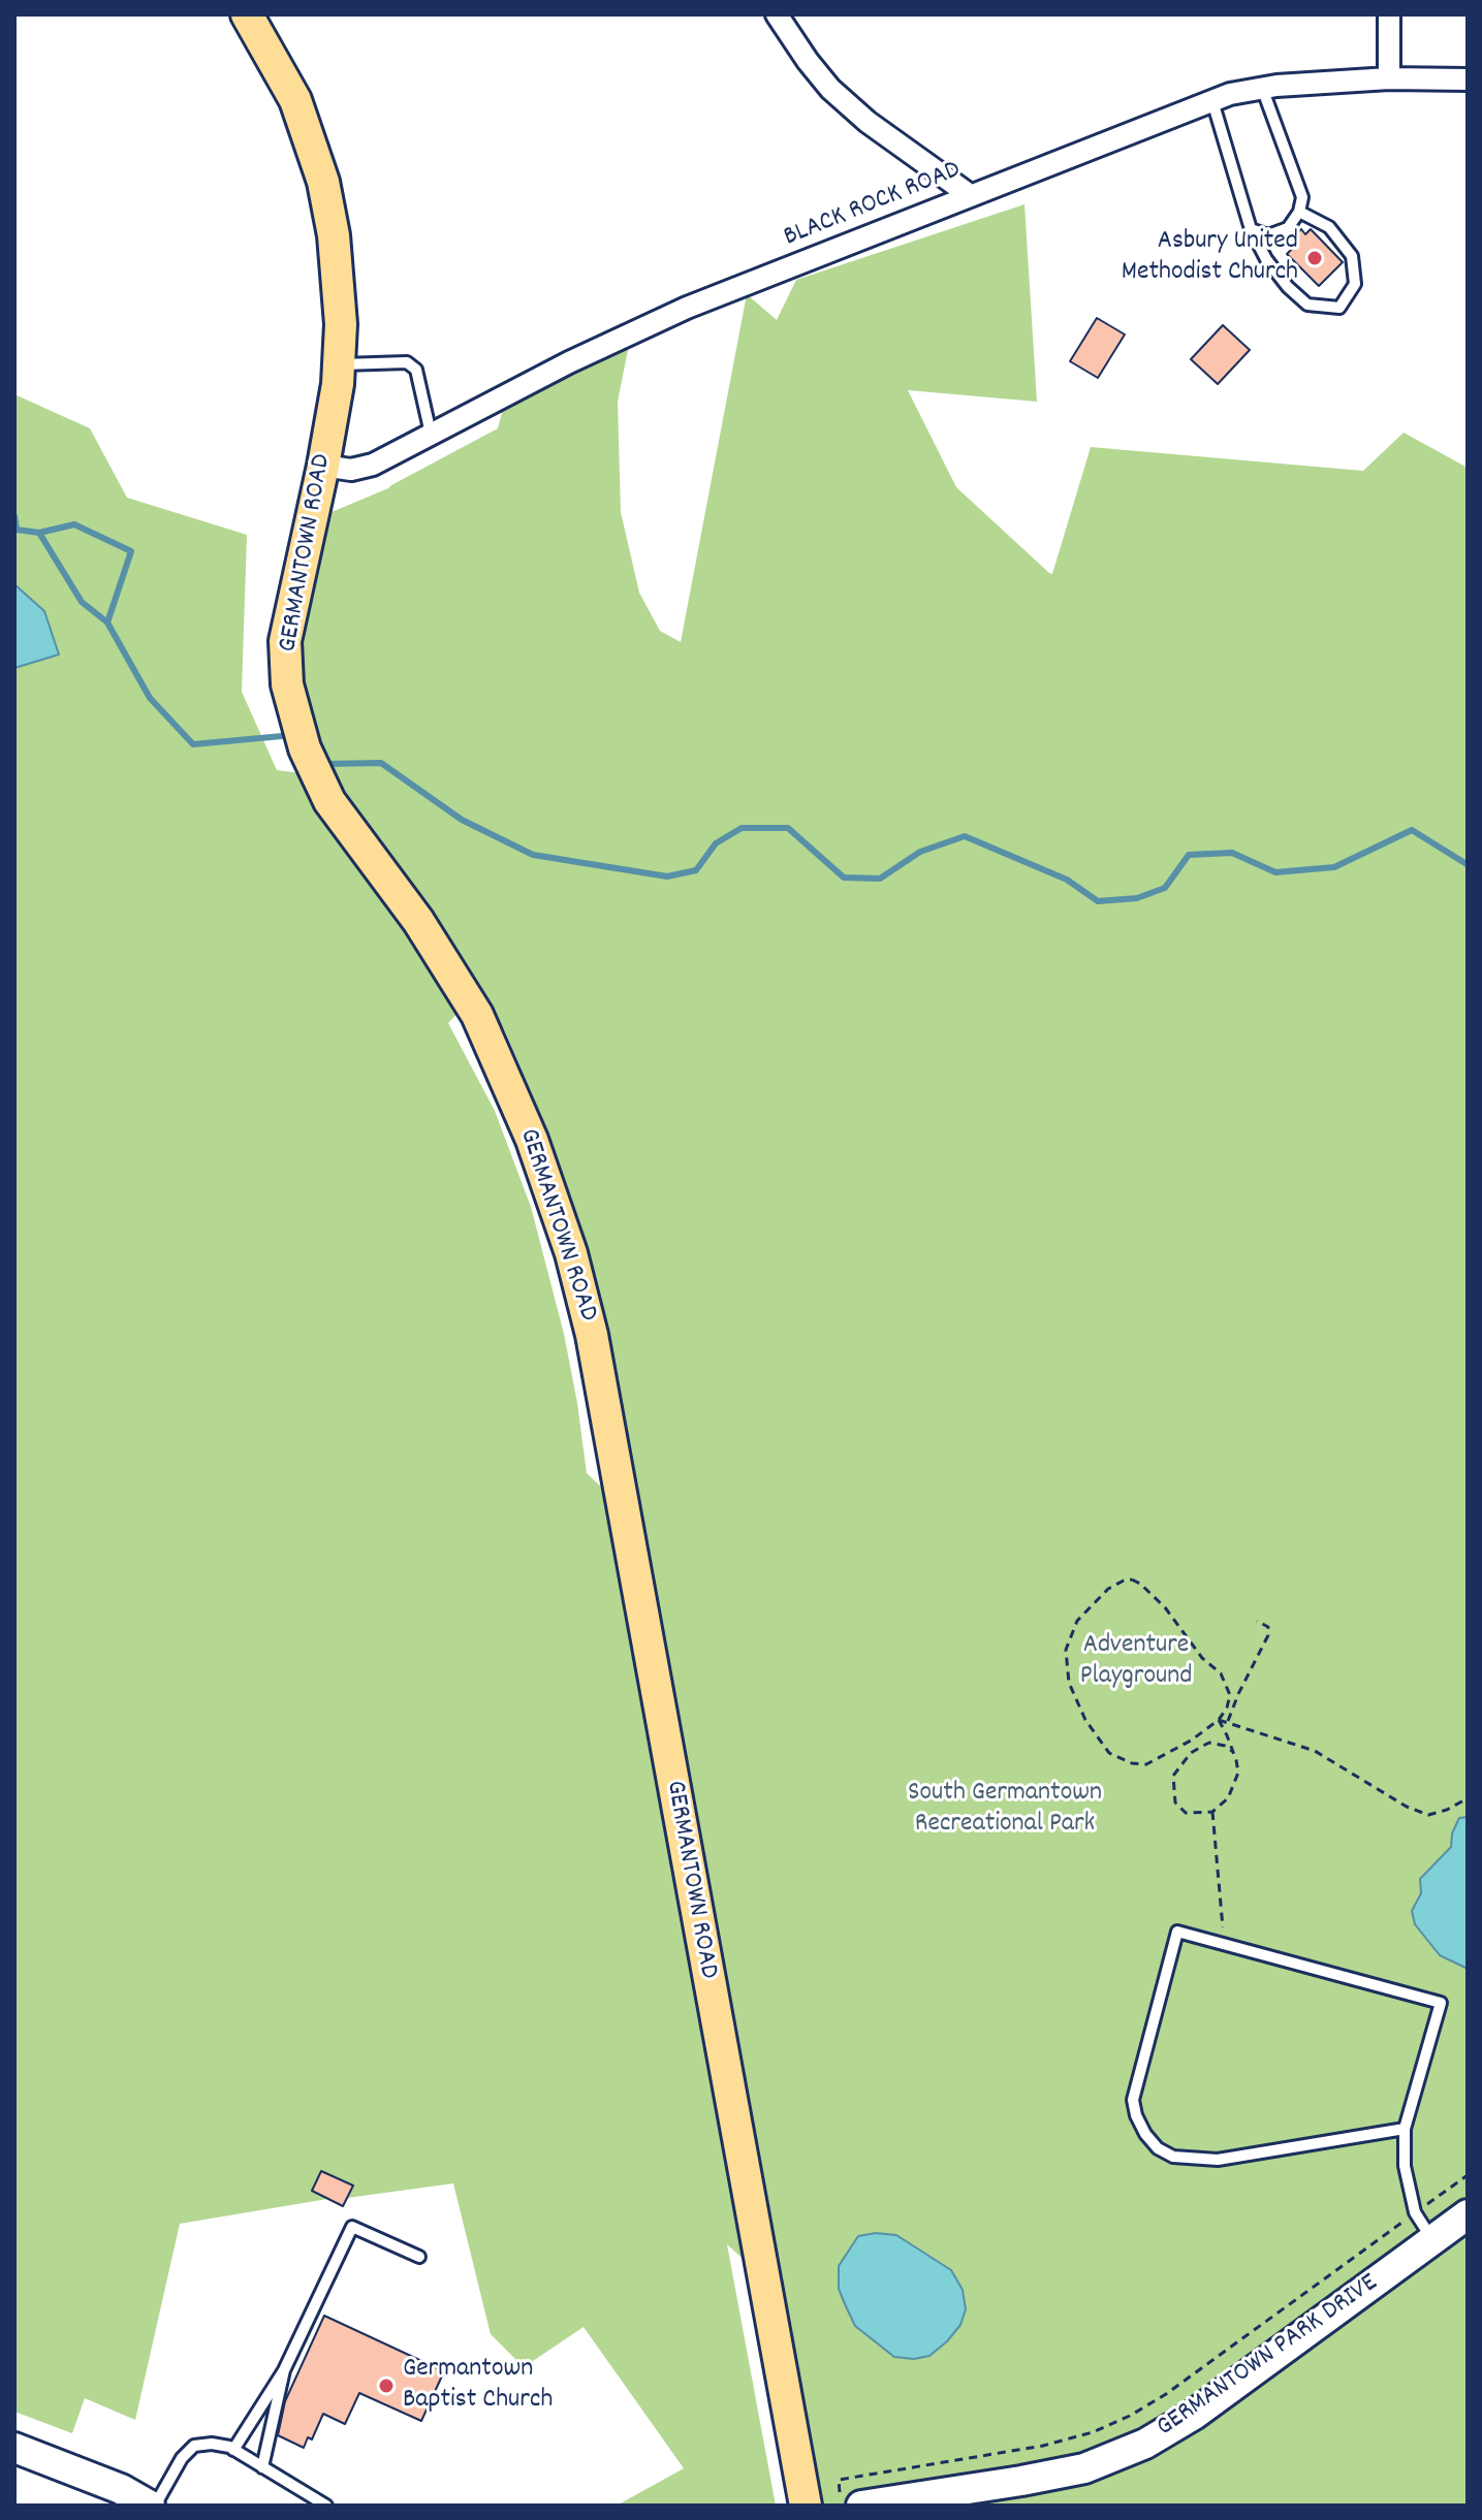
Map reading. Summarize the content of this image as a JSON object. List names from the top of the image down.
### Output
{
  "streets": {
    "main road": ["GERMANTOWN ROAD"],
    "street": ["BLACK ROCK ROAD", "GERMANTOWN PARK DRIVE"]
  },
  "crossings": [
    ["BLACK ROCK ROAD", "GERMANTOWN ROAD"]
  ],
  "parks": ["Adventure Playground", "South Germantown Recreational Park"],
  "places": ["Asbury United Methodist Church", "Germantown Baptist Church"]
}
